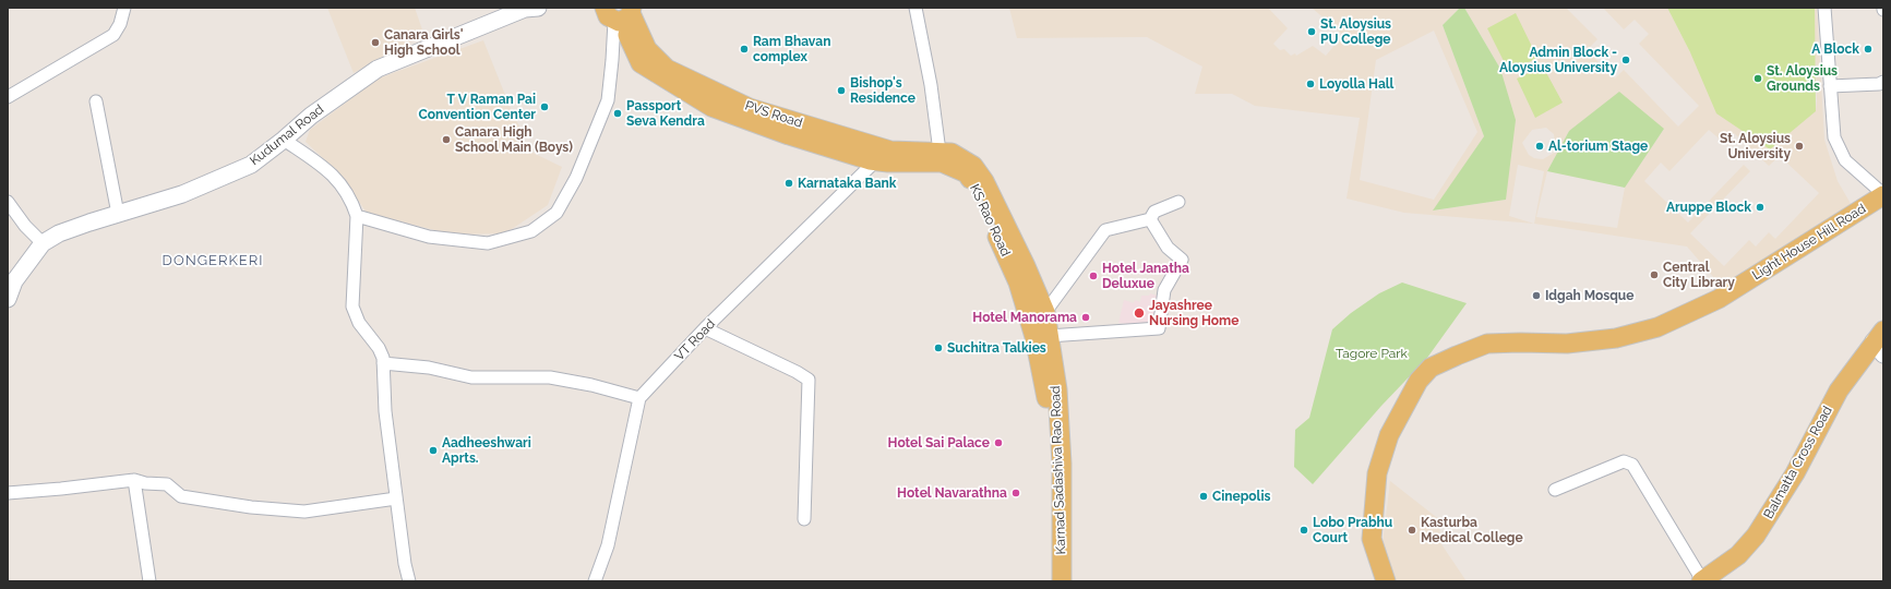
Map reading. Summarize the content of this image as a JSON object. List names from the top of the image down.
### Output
{
  "streets": {
    "main road": [
      "PVS Road",
      "KS Rao Road",
      "Light House Hill Road",
      "Balmatta Cross Road",
      "Karnad Sadashiva Rao Road"
    ],
    "street": ["Kudumal Road", "VT Road"]
  },
  "crossings": [
    ["PVS Road", "KS Rao Road"],
    ["PVS Road", "VT Road"],
    ["PVS Road", "Karnad Sadashiva Rao Road"],
    ["KS Rao Road", "VT Road"],
    ["KS Rao Road", "Karnad Sadashiva Rao Road"]
  ],
  "districts": ["DONGERKERI"],
  "parks": ["Tagore Park"],
  "places": [
    "St. Aloysius PU College",
    "Canara Girls' High School",
    "Ram Bhavan complex",
    "A Block",
    "Admin Block - Aloysius University",
    "St. Aloysius Grounds",
    "Loyolla Hall",
    "Bishop's Residence",
    "T V Raman Pai Convention Center",
    "Passport Seva Kendra",
    "Canara High School Main (Boys)",
    "Al-torium Stage",
    "St. Aloysius University",
    "Karnataka Bank",
    "Aruppe Block",
    "Central City Library",
    "Hotel Janatha Deluxue",
    "Idgah Mosque",
    "Jayashree Nursing Home",
    "Hotel Manorama",
    "Suchitra Talkies",
    "Hotel Sai Palace",
    "Aadheeshwari Aprts.",
    "Hotel Navarathna",
    "Cinepolis",
    "Lobo Prabhu Court",
    "Kasturba Medical College"
  ]
}
